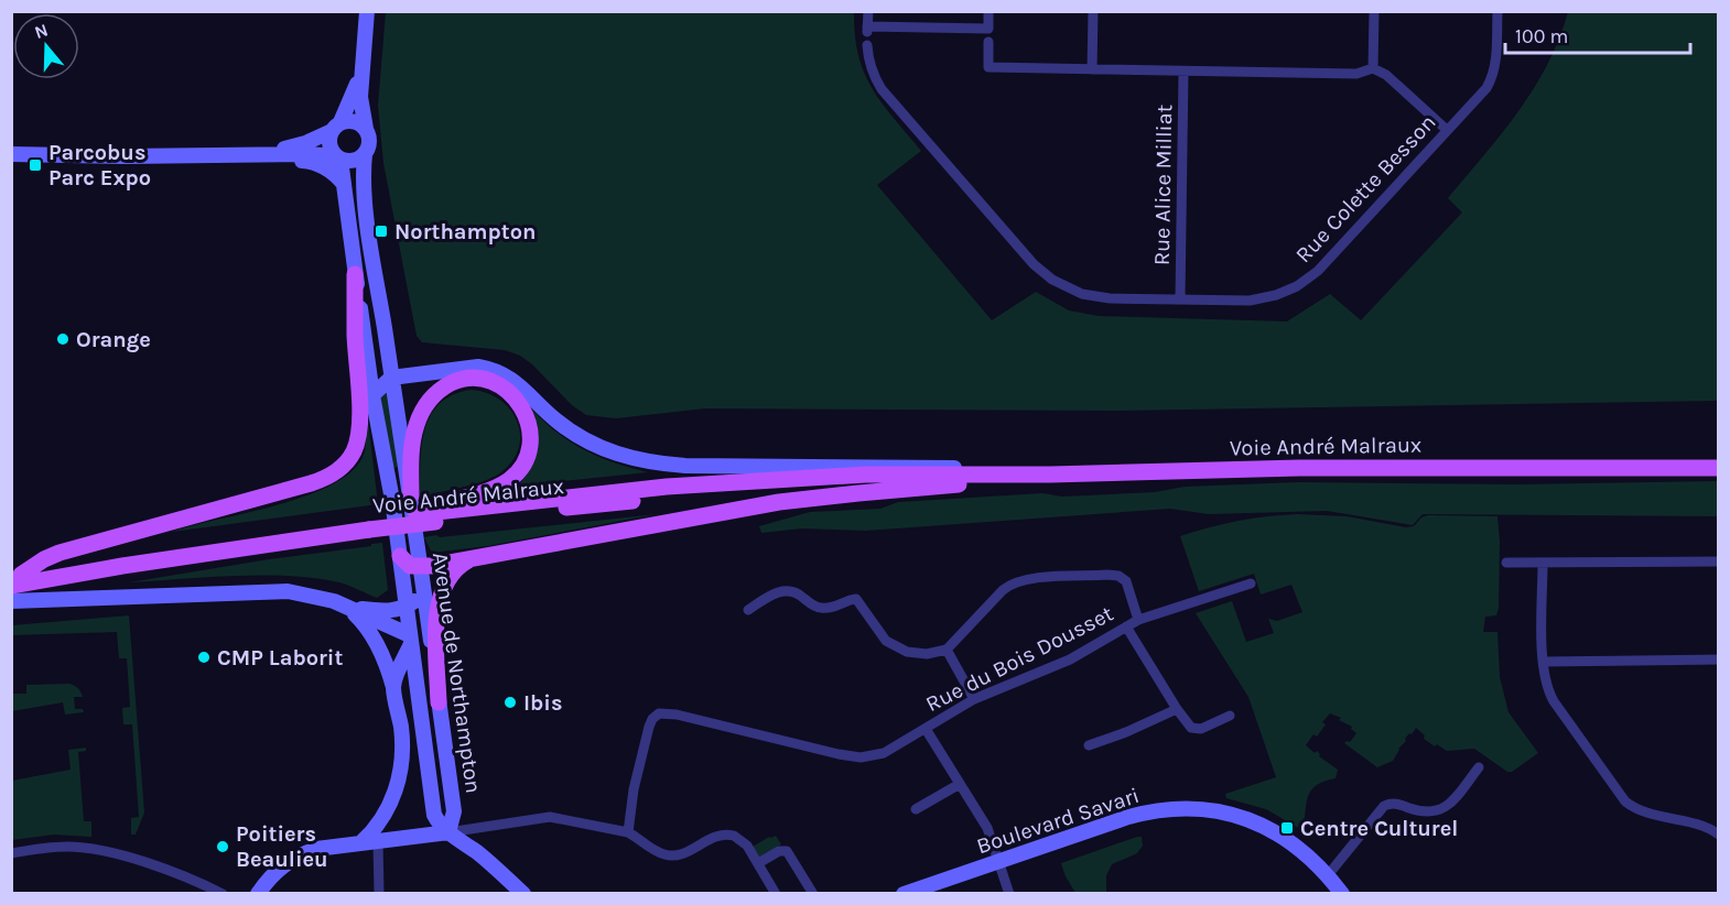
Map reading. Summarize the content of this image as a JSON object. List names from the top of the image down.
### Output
{
  "streets": {
    "main road": ["Voie André Malraux"],
    "street": [
      "Rue Alice Milliat",
      "Rue Colette Besson",
      "Rue du Bois Dousset",
      "Avenue de Northampton",
      "Boulevard Savari"
    ]
  },
  "crossings": [
    ["Rue Alice Milliat", "Rue Colette Besson"]
  ],
  "places": {
    "transit": ["Parcobus Parc Expo", "Northampton", "Centre Culturel"],
    "other": [
      "Orange",
      "CMP Laborit",
      "Ibis",
      "Poitiers Beaulieu"
    ]
  },
  "scale_bar": "100 m",
  "north": "top"
}
